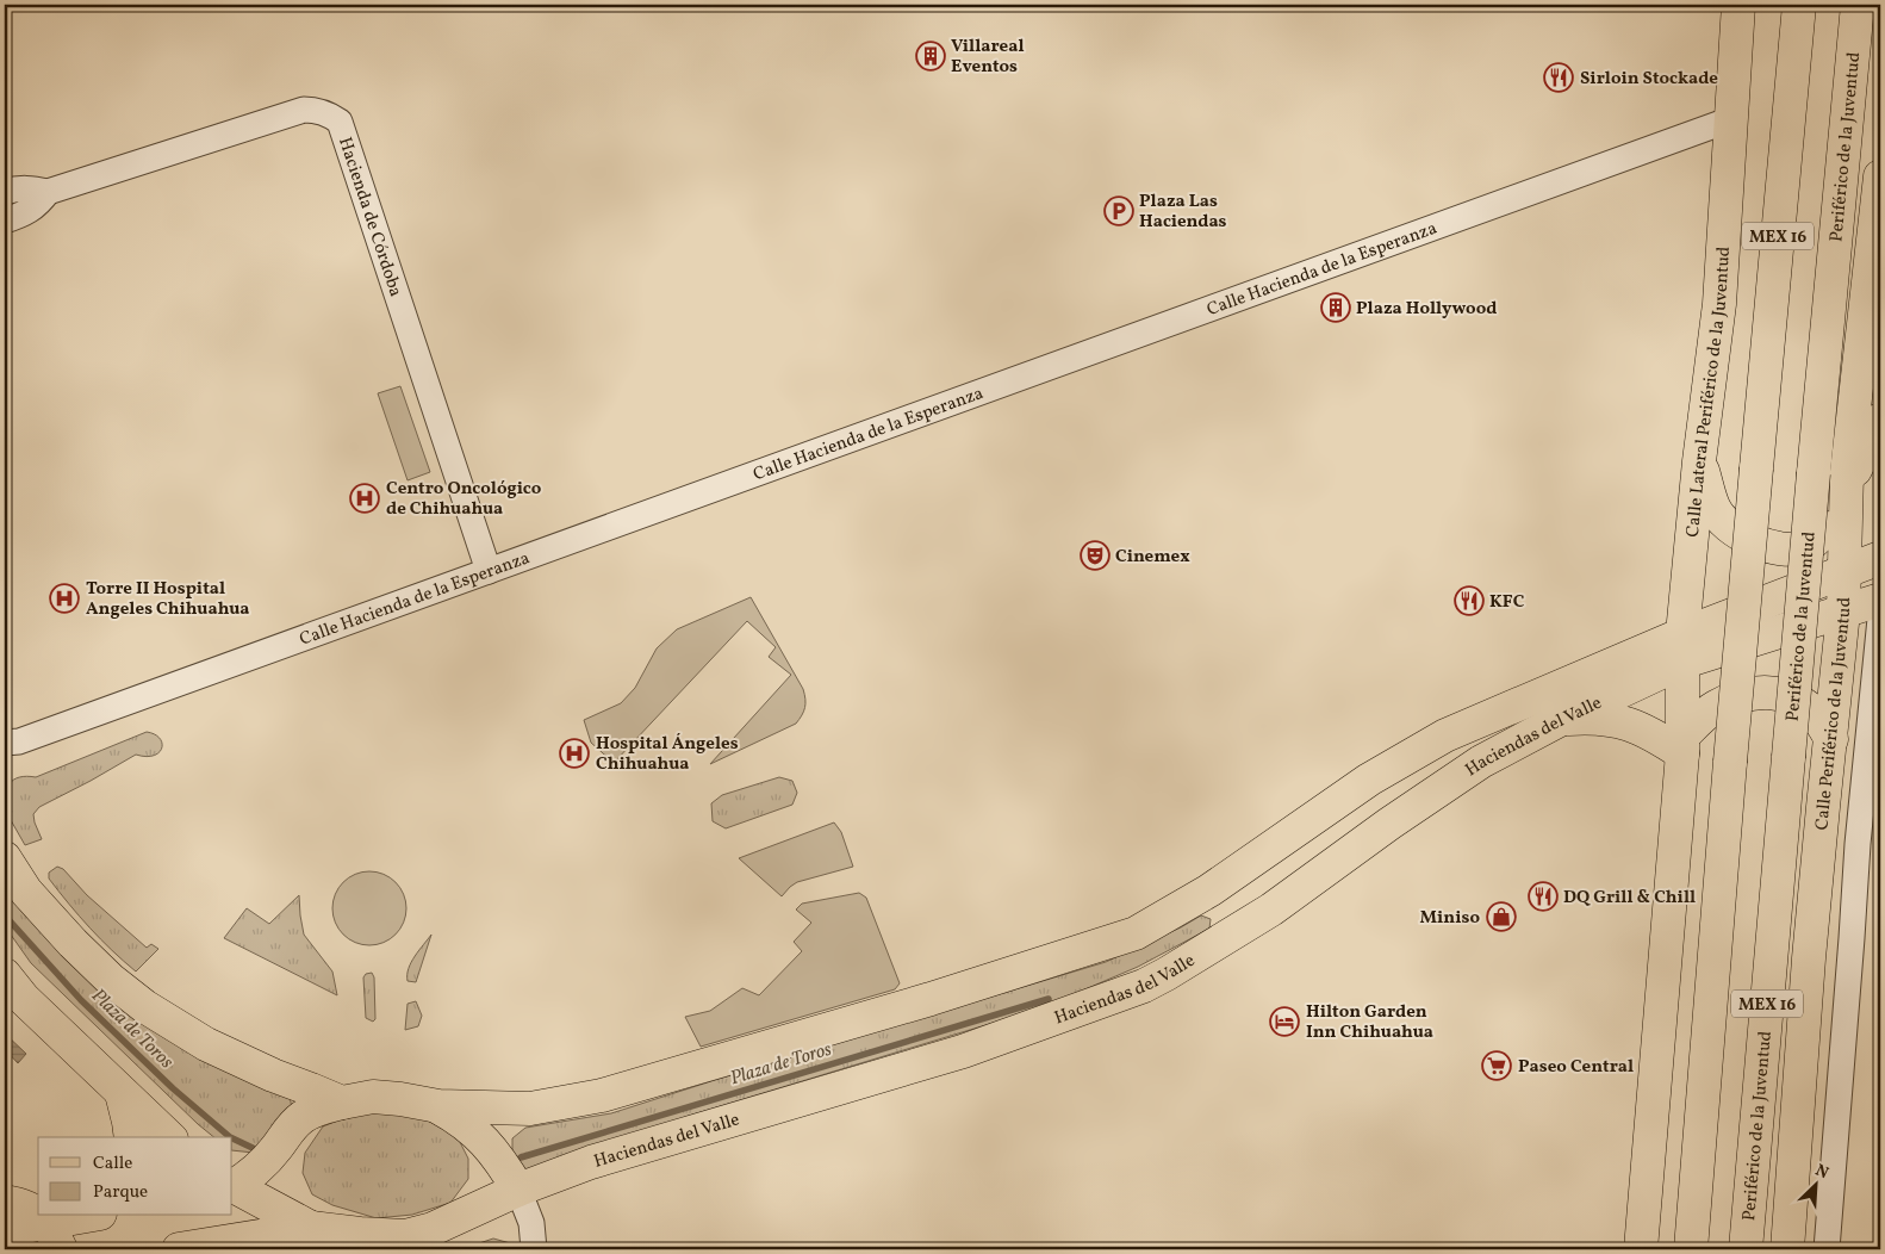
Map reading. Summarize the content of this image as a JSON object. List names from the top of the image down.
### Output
{
  "streets": {
    "main road": [
      "Periférico de la Juventud",
      "MEX 16",
      "Calle Lateral Periférico de la Juventud",
      "Calle Periférico de la Juventud",
      "Haciendas del Valle"
    ],
    "street": ["Hacienda de Córdoba", "Calle Hacienda de la Esperanza"]
  },
  "crossings": [
    ["Hacienda de Córdoba", "Calle Hacienda de la Esperanza"],
    ["Calle Hacienda de la Esperanza", "Calle Lateral Periférico de la Juventud"],
    ["Calle Lateral Periférico de la Juventud", "Haciendas del Valle"],
    ["Calle Periférico de la Juventud", "Haciendas del Valle"]
  ],
  "water": ["Plaza de Toros"],
  "places": {
    "building": ["Villareal Eventos", "Plaza Hollywood"],
    "restaurant": ["Sirloin Stockade", "KFC", "DQ Grill & Chill"],
    "parking": ["Plaza Las Haciendas"],
    "hospital": ["Centro Oncológico de Chihuahua", "Torre II Hospital Angeles Chihuahua", "Hospital Ángeles Chihuahua"],
    "theatre": ["Cinemex"],
    "shop": ["Miniso"],
    "hotel": ["Hilton Garden Inn Chihuahua"],
    "supermarket": ["Paseo Central"]
  },
  "legend": ["Calle", "Parque"],
  "north": "top right"
}
